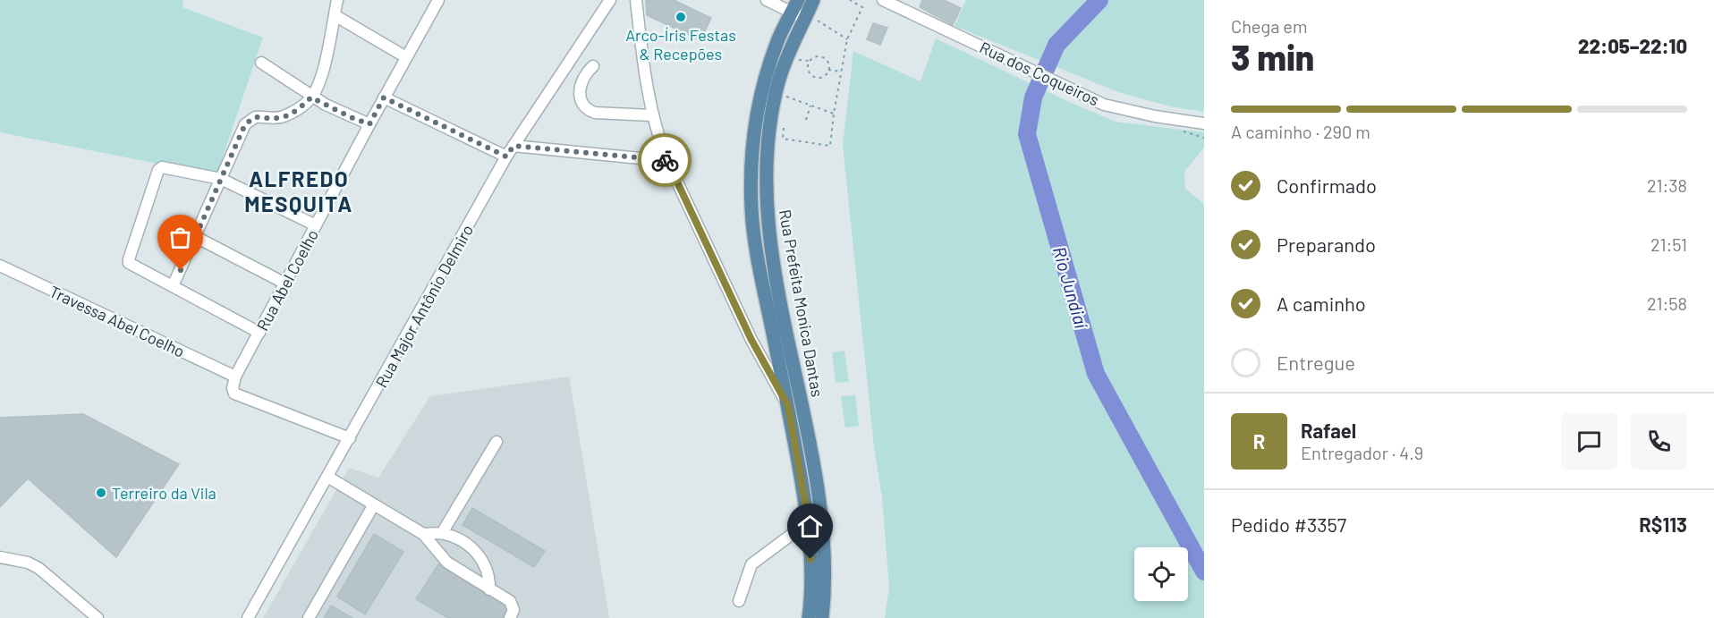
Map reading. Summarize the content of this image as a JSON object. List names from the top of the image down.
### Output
{
  "streets": {
    "main road": ["Rua Prefeita Monica Dantas"],
    "street": [
      "Rua dos Coqueiros",
      "Rua Abel Coelho",
      "Rua Major Antônio Delmiro",
      "Travessa Abel Coelho"
    ]
  },
  "crossings": [
    ["Rua Abel Coelho", "Rua Major Antônio Delmiro"],
    ["Rua Abel Coelho", "Travessa Abel Coelho"]
  ],
  "districts": ["ALFREDO MESQUITA"],
  "water": ["Rio Jundiaí"],
  "places": ["Arco-Íris Festas & Recepões", "Terreiro da Vila"],
  "page": {
    "heading": ["3 min", "Chega em", "22:05–22:10"],
    "panel": [
      "Rafael",
      "Entregador · 4.9",
      "Pedido #3357",
      "R$113"
    ],
    "bar": "A caminho · 290 m",
    "list": [
      ["Confirmado", "21:38"],
      ["Preparando", "21:51"],
      ["A caminho", "21:58"],
      "Entregue"
    ],
    "round": "R"
  }
}
